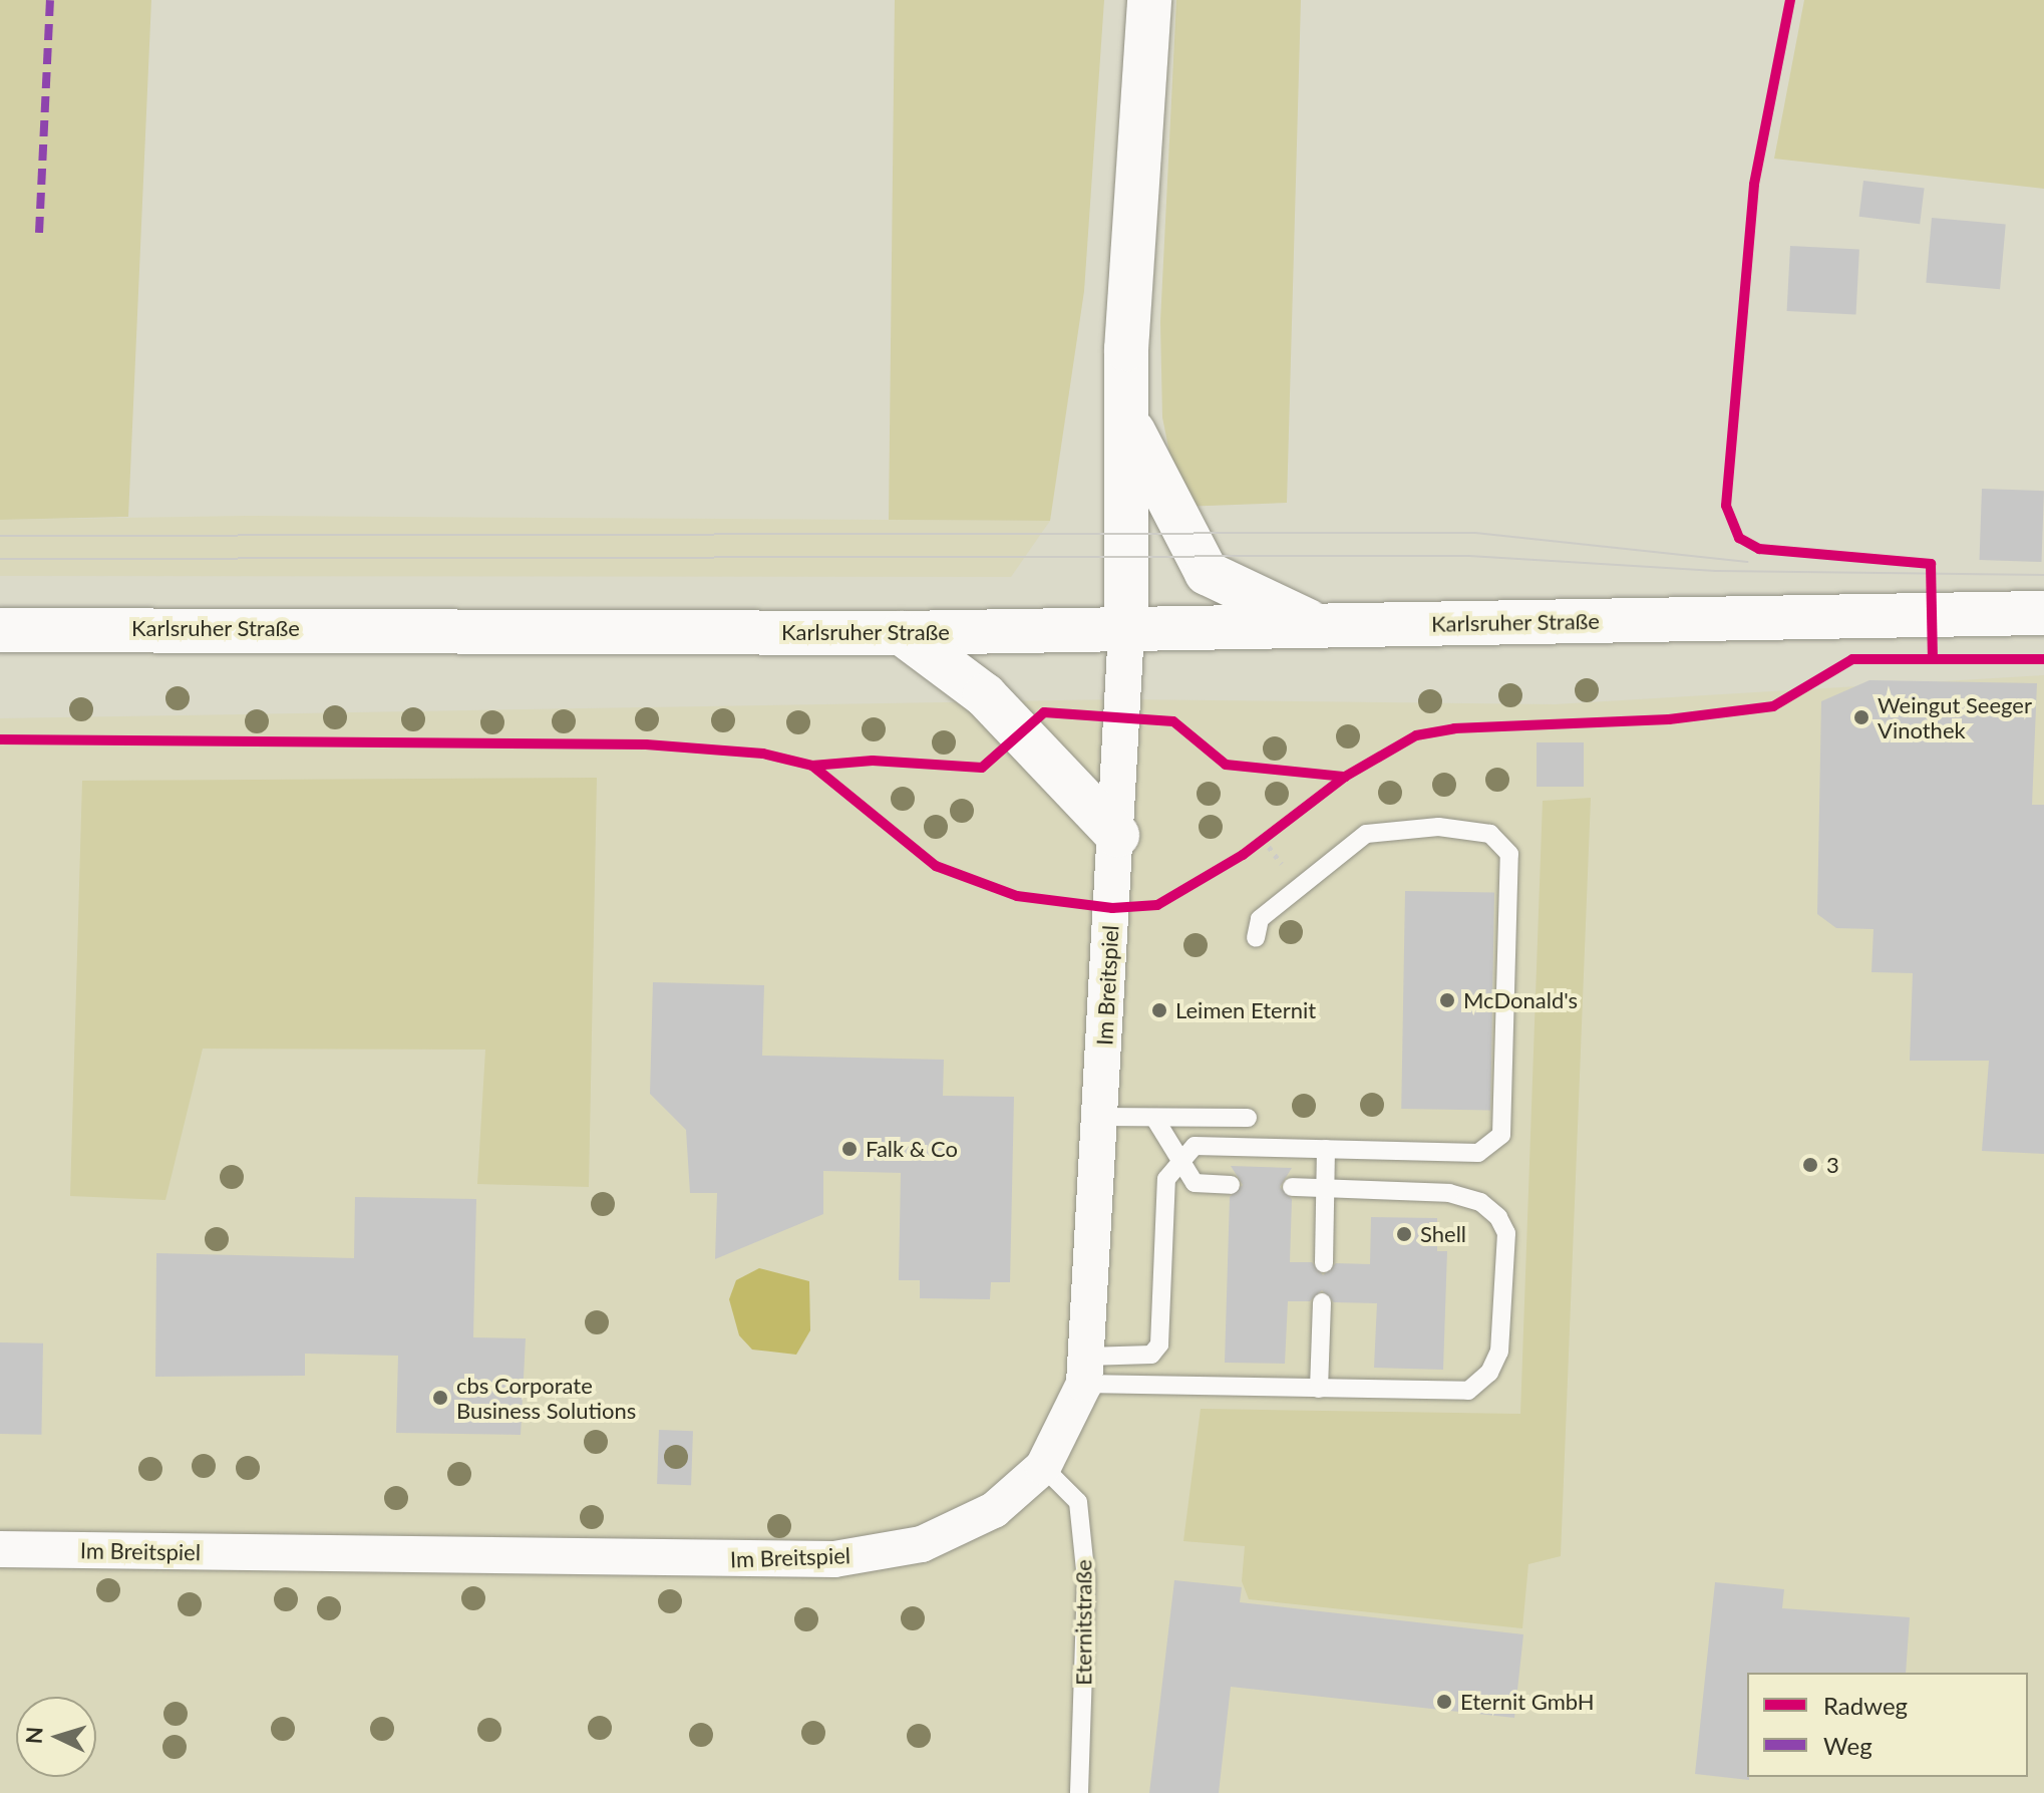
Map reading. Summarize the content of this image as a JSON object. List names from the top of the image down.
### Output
{
  "streets": {
    "main road": ["Karlsruher Straße"],
    "street": ["Im Breitspiel"],
    "lane": ["Eternitstraße"]
  },
  "crossings": [
    ["Karlsruher Straße", "Im Breitspiel"],
    ["Im Breitspiel", "Eternitstraße"]
  ],
  "places": [
    "Weingut Seeger Vinothek",
    "McDonald's",
    "Leimen Eternit",
    "Falk & Co",
    "3",
    "Shell",
    "cbs Corporate Business Solutions",
    "Eternit GmbH"
  ],
  "legend": ["Radweg", "Weg"],
  "north": "left"
}
